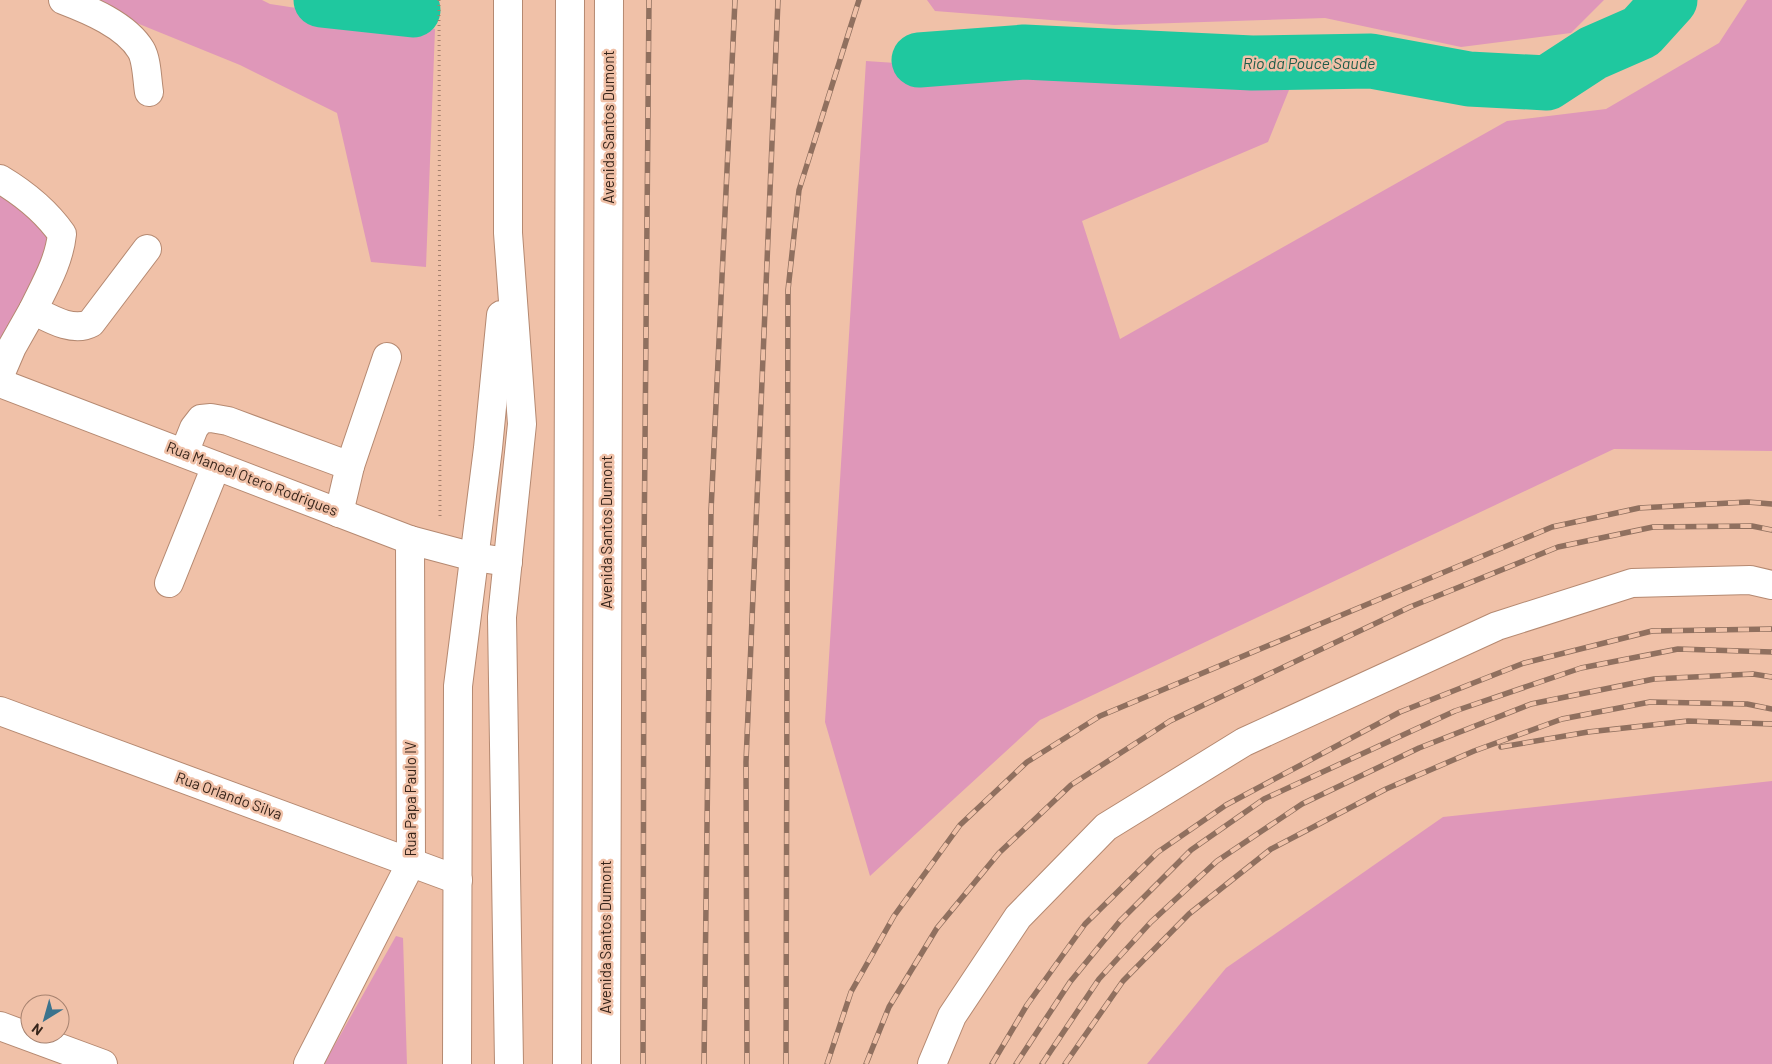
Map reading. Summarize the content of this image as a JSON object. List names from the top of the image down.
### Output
{
  "streets": {
    "main road": [
      "Avenida Santos Dumont",
      "Rua Manoel Otero Rodrigues",
      "Rua Orlando Silva",
      "Rua Papa Paulo IV"
    ]
  },
  "crossings": [
    ["Rua Manoel Otero Rodrigues", "Rua Papa Paulo IV"],
    ["Rua Orlando Silva", "Rua Papa Paulo IV"]
  ],
  "water": ["Rio da Pouce Saude"],
  "north": "bottom left"
}
